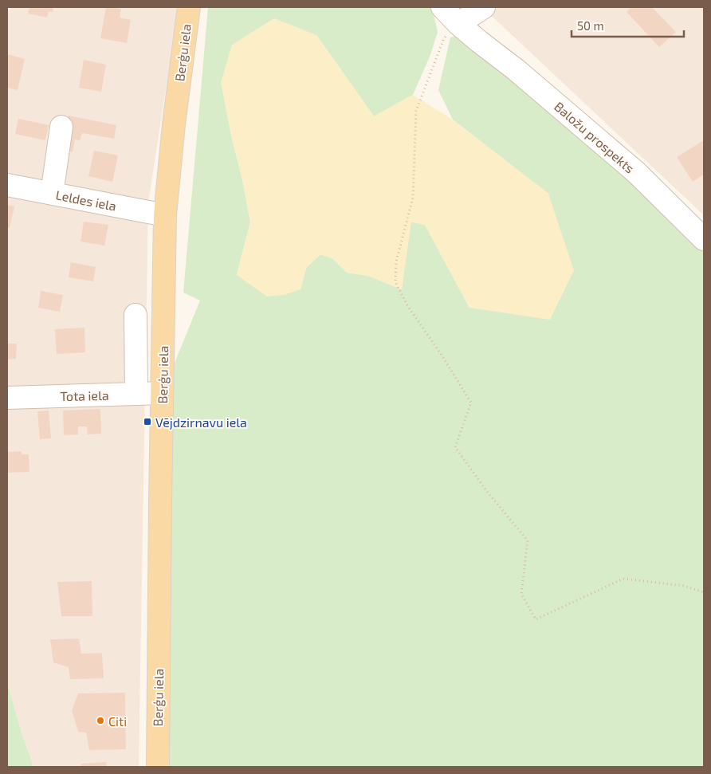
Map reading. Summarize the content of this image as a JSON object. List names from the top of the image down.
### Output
{
  "streets": {
    "main road": ["Berģu iela"],
    "street": ["Baložu prospekts", "Leldes iela", "Tota iela"]
  },
  "crossings": [
    ["Berģu iela", "Leldes iela"],
    ["Berģu iela", "Tota iela"]
  ],
  "places": {
    "transit": ["Vējdzirnavu iela"],
    "other": ["Citi"]
  },
  "scale_bar": "50 m"
}
